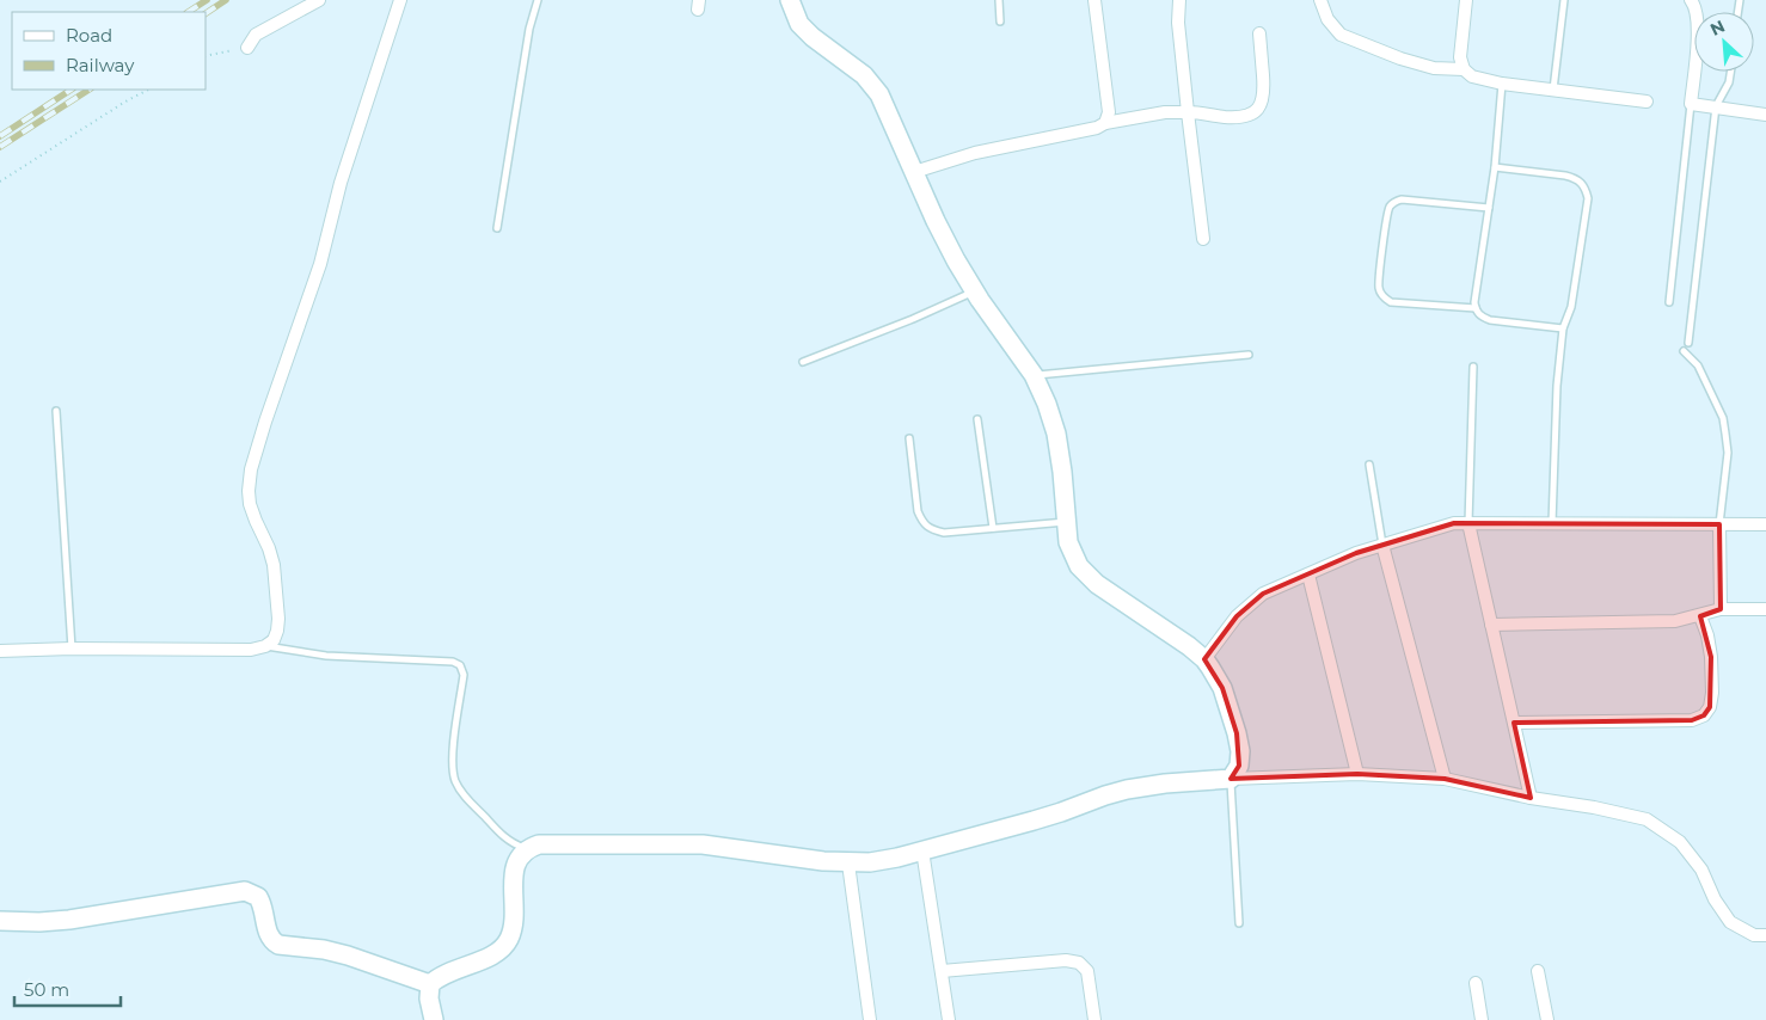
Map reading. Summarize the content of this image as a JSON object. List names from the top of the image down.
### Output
{
  "legend": ["Road", "Railway"],
  "scale_bar": "50 m",
  "north": "top left"
}
